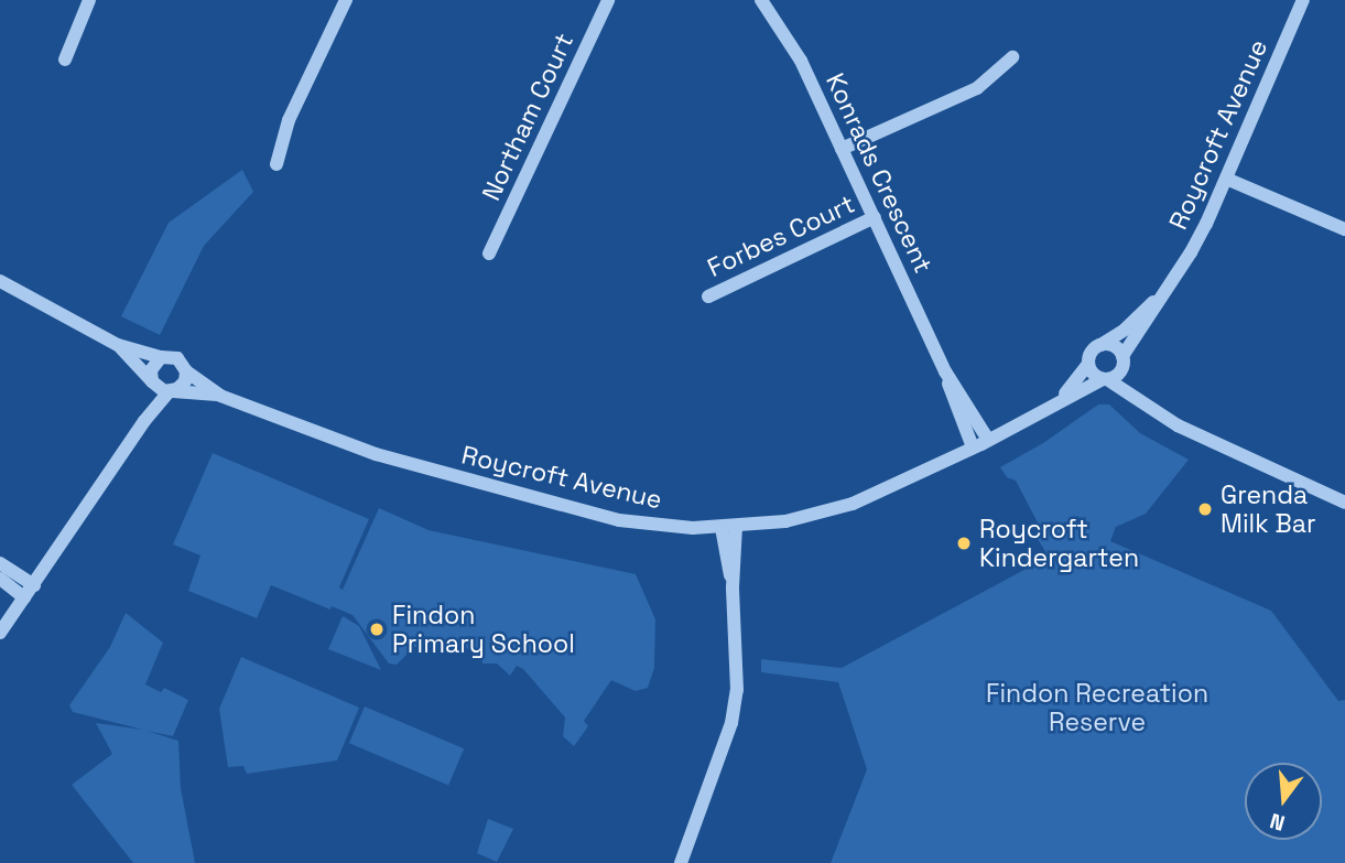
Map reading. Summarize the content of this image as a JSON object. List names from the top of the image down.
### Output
{
  "streets": {
    "street": [
      "Northam Court",
      "Roycroft Avenue",
      "Konrads Crescent",
      "Forbes Court"
    ]
  },
  "crossings": [
    ["Roycroft Avenue", "Konrads Crescent"],
    ["Konrads Crescent", "Forbes Court"]
  ],
  "parks": ["Findon Recreation Reserve"],
  "places": ["Grenda Milk Bar", "Roycroft Kindergarten", "Findon Primary School"],
  "north": "bottom"
}
